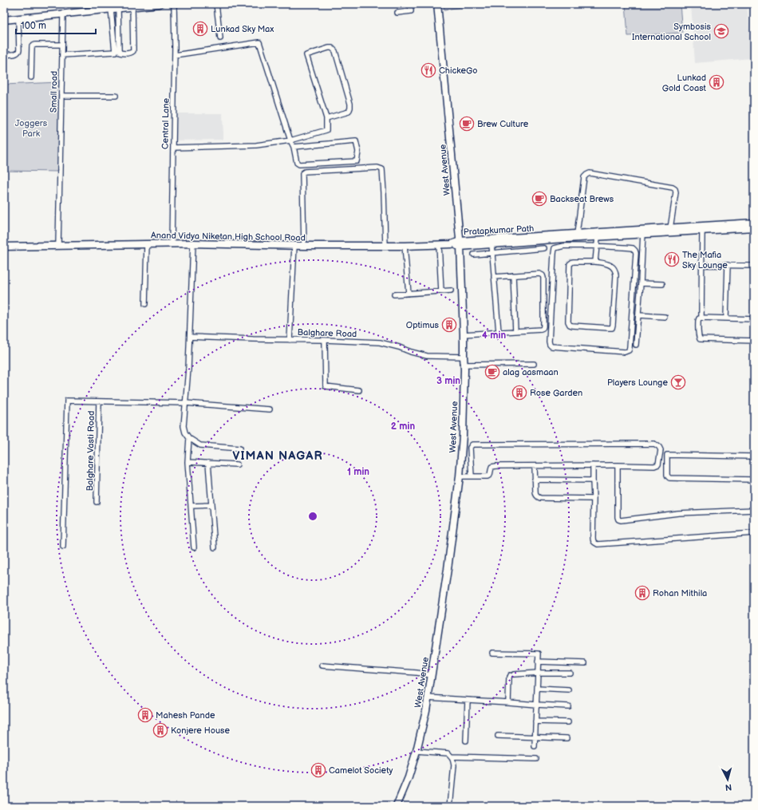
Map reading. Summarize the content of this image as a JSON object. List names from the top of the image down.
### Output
{
  "streets": {
    "street": [
      "Small road",
      "Central Lane",
      "West Avenue",
      "Pratapkumar Path",
      "Anand Vidya Niketan High School Road",
      "Balghare Road",
      "Balghare Vasti Road"
    ]
  },
  "crossings": [
    ["Small road", "Anand Vidya Niketan High School Road"],
    ["Central Lane", "Anand Vidya Niketan High School Road"],
    ["West Avenue", "Pratapkumar Path"],
    ["West Avenue", "Balghare Road"],
    ["Pratapkumar Path", "Anand Vidya Niketan High School Road"]
  ],
  "districts": ["VIMAN NAGAR"],
  "parks": ["Joggers Park"],
  "places": {
    "building": [
      "Lunkad Sky Max",
      "Lunkad Gold Coast",
      "Optimus",
      "Rose Garden",
      "Rohan Mithila",
      "Mahesh Pande",
      "Konjere House",
      "Camelot Society"
    ],
    "school or university": ["Symbosis International School"],
    "restaurant": ["ChickeGo", "The Mafia Sky Lounge"],
    "cafe": ["Brew Culture", "Backseat Brews", "alag aasmaan"],
    "bar": ["Players Lounge"]
  },
  "scale_bar": "100 m",
  "north": "bottom",
  "rings": [
    "4 min",
    "3 min",
    "2 min",
    "1 min"
  ]
}
